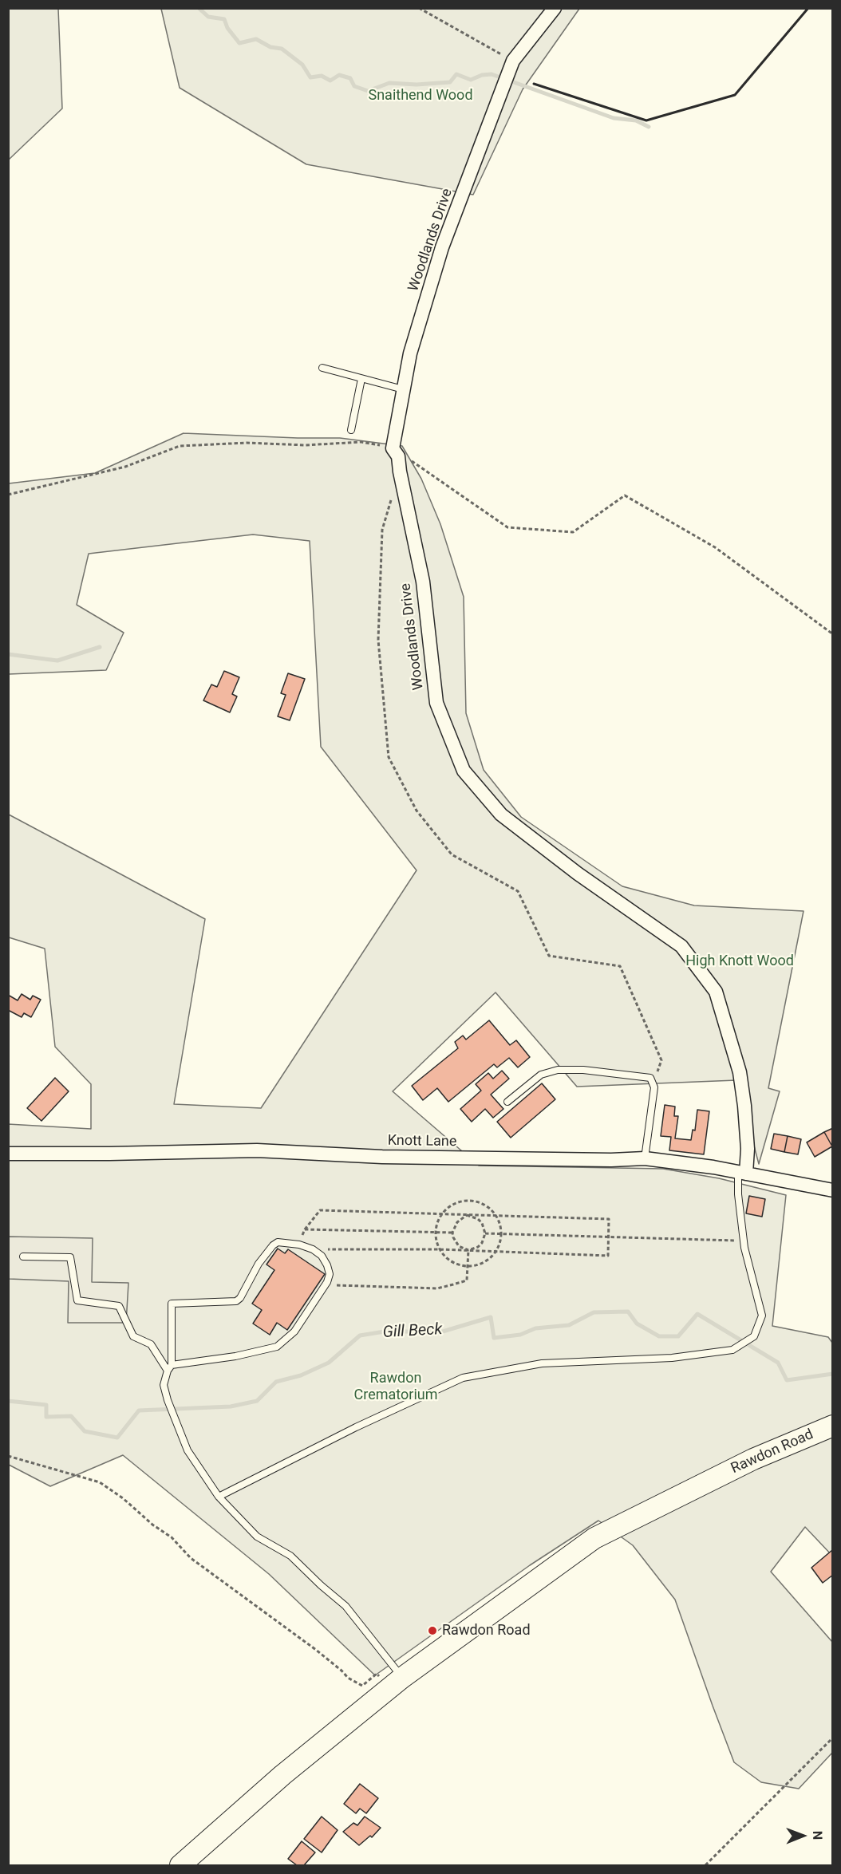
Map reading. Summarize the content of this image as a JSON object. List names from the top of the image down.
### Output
{
  "streets": {
    "main road": ["Rawdon Road"],
    "street": ["Woodlands Drive", "Knott Lane"]
  },
  "crossings": [
    ["Woodlands Drive", "Knott Lane"]
  ],
  "water": ["Gill Beck"],
  "parks": ["Snaithend Wood", "High Knott Wood", "Rawdon Crematorium"],
  "places": ["Rawdon Road"],
  "north": "right"
}
